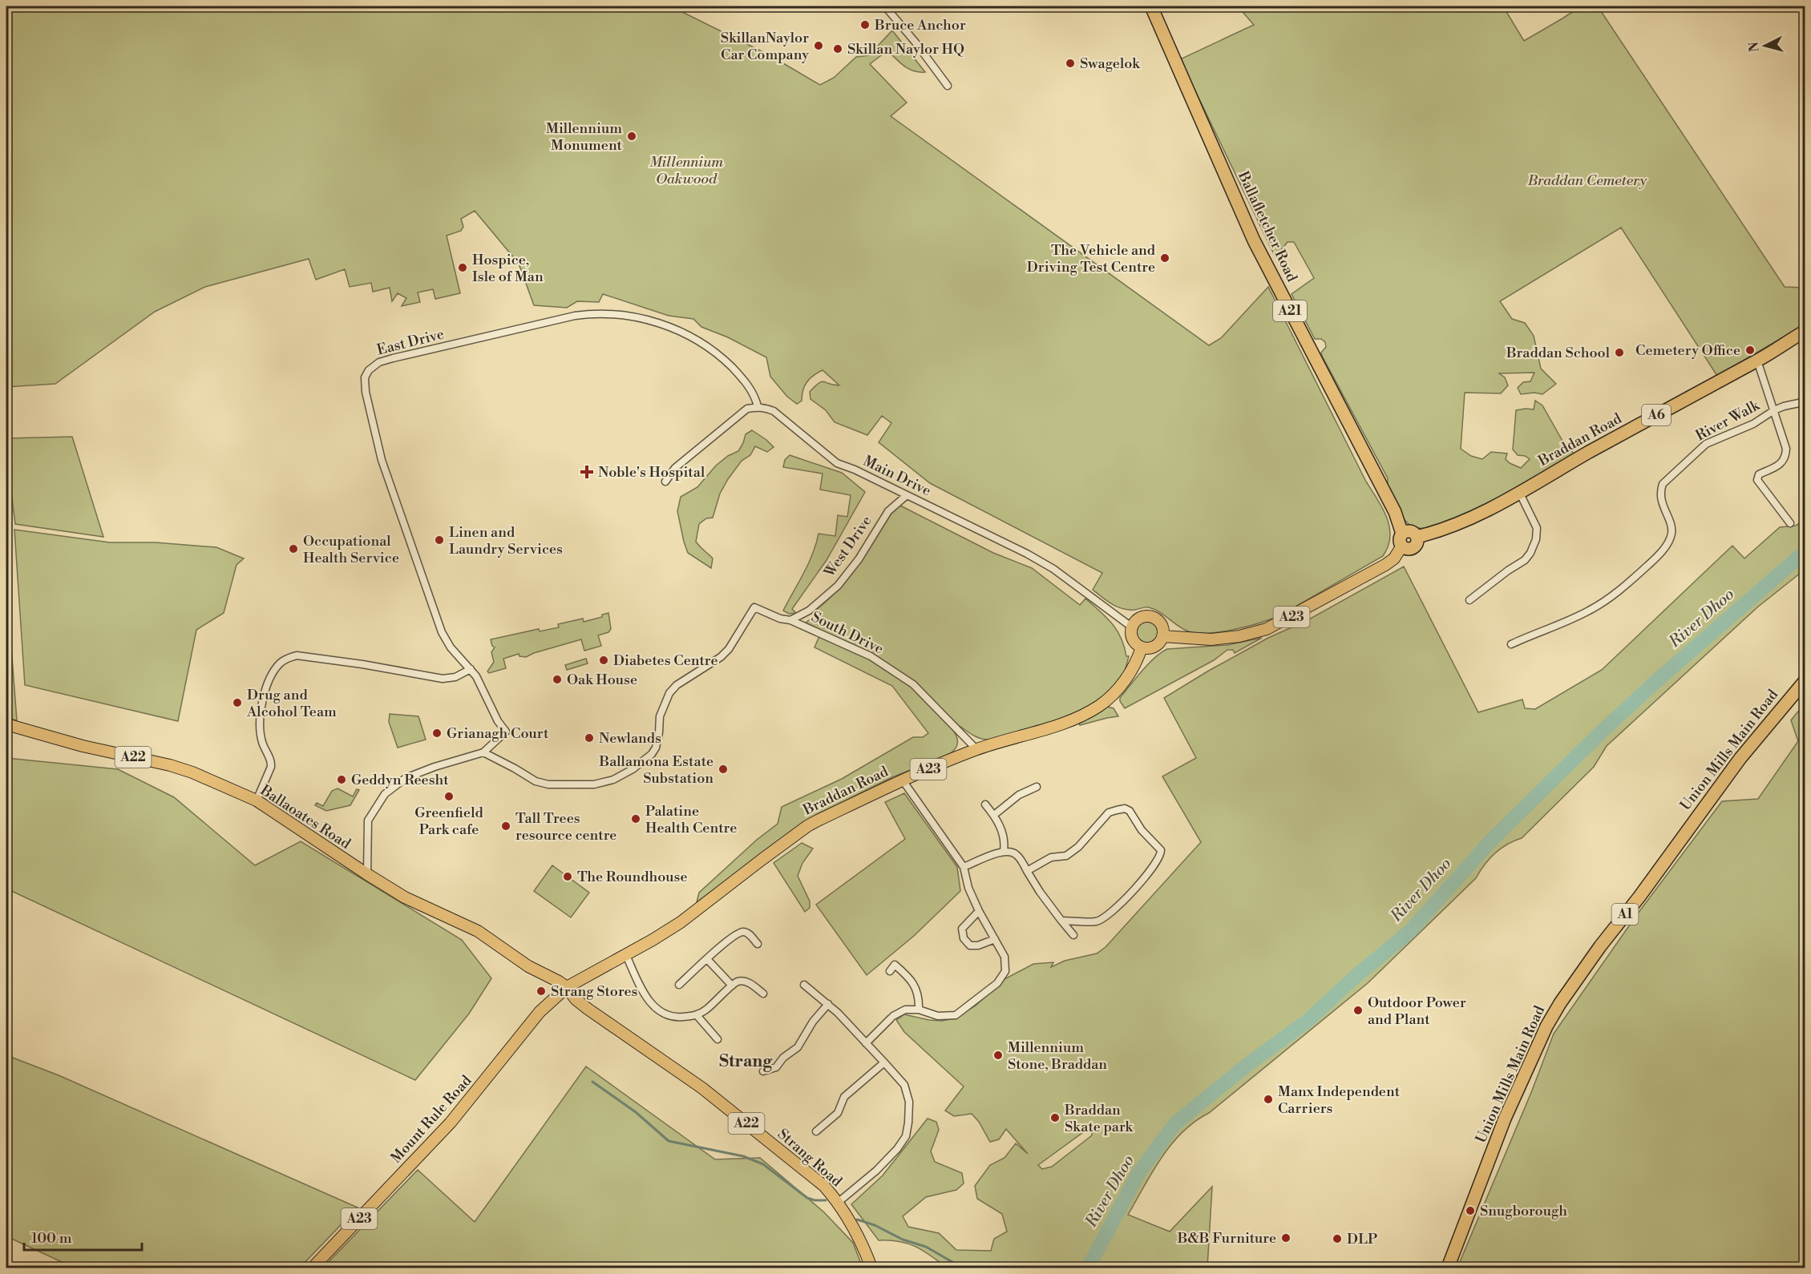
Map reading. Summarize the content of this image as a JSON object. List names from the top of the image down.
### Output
{
  "streets": {
    "highway": [
      "Ballafletcher Road",
      "A21",
      "A6",
      "Braddan Road",
      "Union Mills Main Road",
      "A1"
    ],
    "main road": [
      "A23",
      "A22",
      "Ballaoates Road",
      "Mount Rule Road",
      "Strang Road"
    ],
    "street": [
      "East Drive",
      "River Walk",
      "Main Drive",
      "West Drive",
      "South Drive"
    ]
  },
  "crossings": [
    ["Ballafletcher Road", "Braddan Road"],
    ["Ballafletcher Road", "A23"],
    ["East Drive", "Main Drive"],
    ["Braddan Road", "Main Drive"],
    ["Braddan Road", "A23"],
    ["Braddan Road", "South Drive"],
    ["Braddan Road", "Ballaoates Road"],
    ["Braddan Road", "Mount Rule Road"],
    ["Braddan Road", "Strang Road"],
    ["Main Drive", "West Drive"],
    ["Main Drive", "A23"],
    ["West Drive", "South Drive"],
    ["Ballaoates Road", "Mount Rule Road"],
    ["Ballaoates Road", "Strang Road"],
    ["Mount Rule Road", "Strang Road"]
  ],
  "districts": ["Strang"],
  "water": ["River Dhoo"],
  "parks": ["Millennium Oakwood", "Braddan Cemetery"],
  "places": {
    "other": [
      "Bruce Anchor",
      "SkillanNaylor Car Company",
      "Skillan Naylor HQ",
      "Swagelok",
      "Millennium Monument",
      "The Vehicle and Driving Test Centre",
      "Hospice, Isle of Man",
      "Cemetery Office",
      "Braddan School",
      "Linen and Laundry Services",
      "Occupational Health Service",
      "Diabetes Centre",
      "Oak House",
      "Drug and Alcohol Team",
      "Grianagh Court",
      "Newlands",
      "Ballamona Estate Substation",
      "Geddyn Reesht",
      "Greenfield Park cafe",
      "Palatine Health Centre",
      "Tall Trees resource centre",
      "The Roundhouse",
      "Strang Stores",
      "Outdoor Power and Plant",
      "Millennium Stone, Braddan",
      "Manx Independent Carriers",
      "Braddan Skate park",
      "Snugborough",
      "B&B Furniture",
      "DLP"
    ],
    "health": ["Noble's Hospital"]
  },
  "scale_bar": "100 m",
  "north": "left"
}
